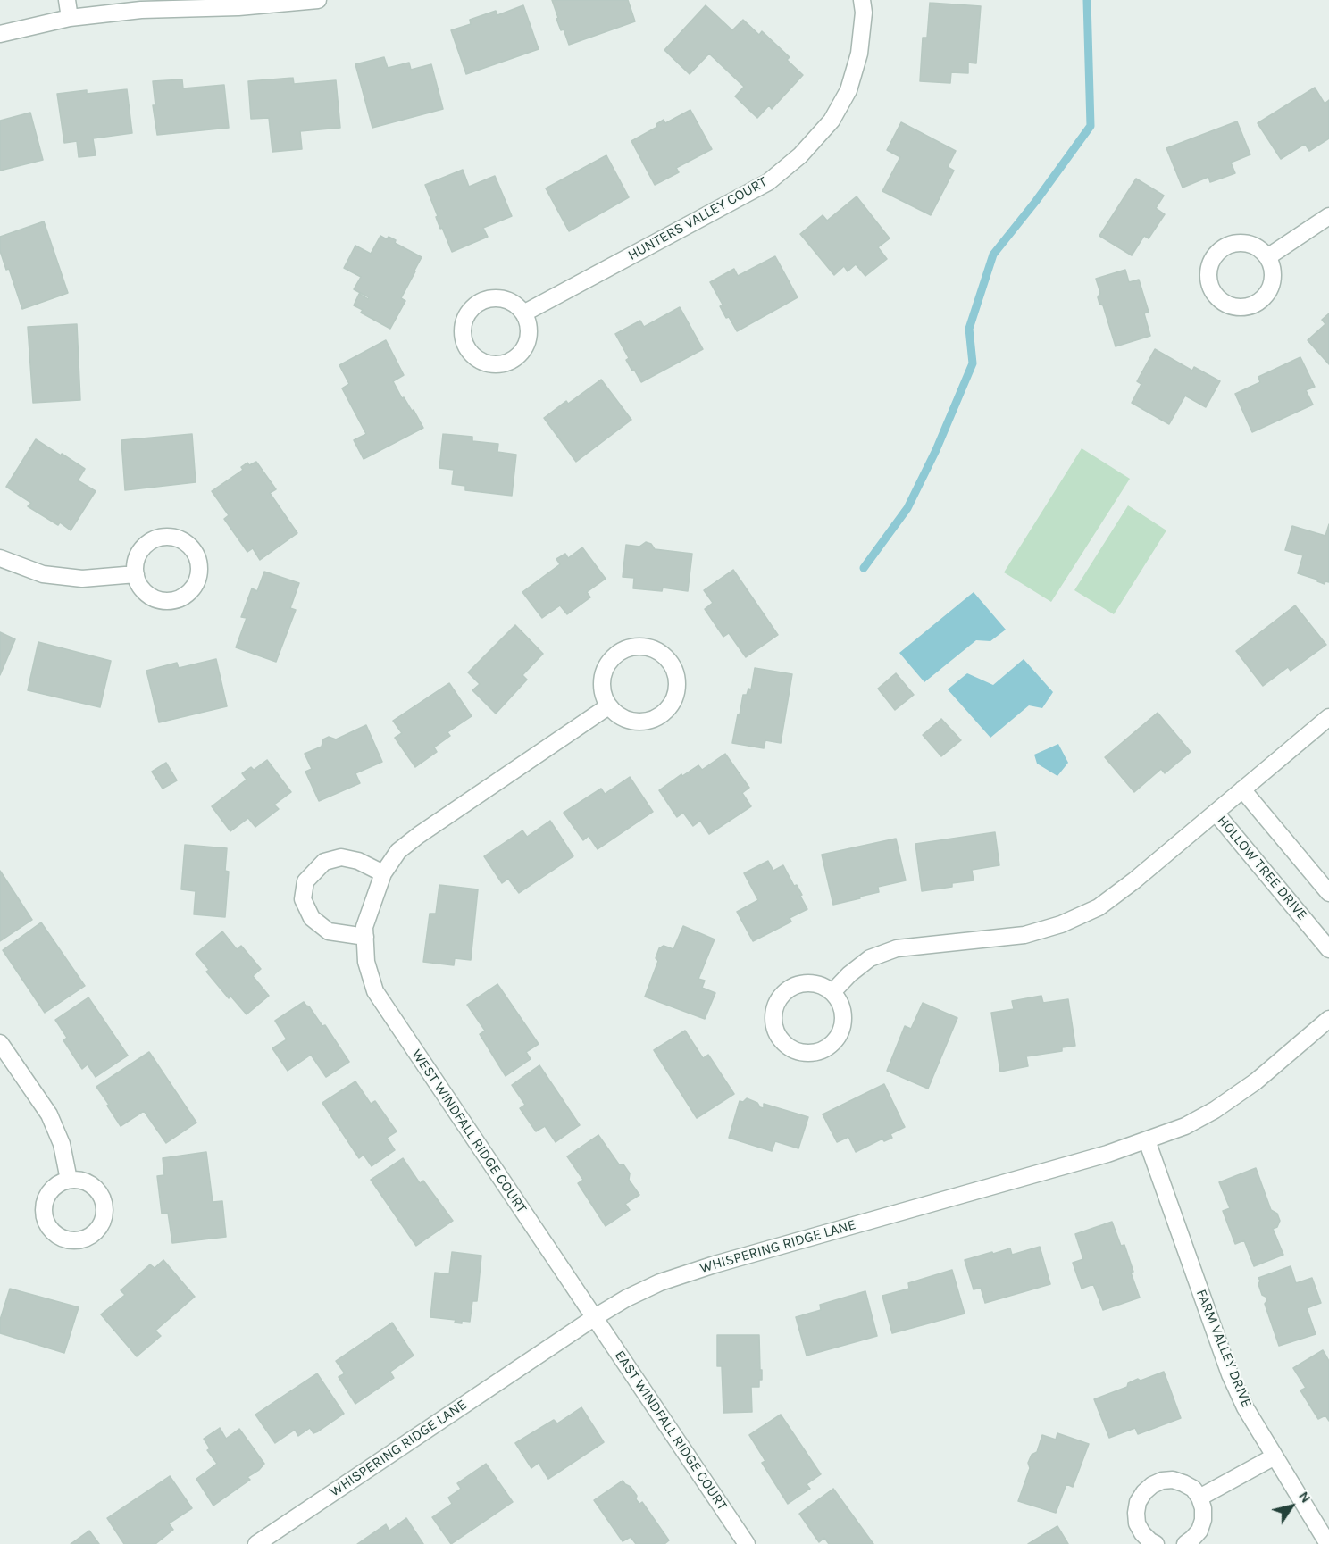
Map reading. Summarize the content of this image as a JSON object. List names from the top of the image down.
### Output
{
  "streets": {
    "street": [
      "HUNTERS VALLEY COURT",
      "HOLLOW TREE DRIVE",
      "WEST WINDFALL RIDGE COURT",
      "WHISPERING RIDGE LANE",
      "FARM VALLEY DRIVE",
      "EAST WINDFALL RIDGE COURT"
    ]
  },
  "crossings": [
    ["WEST WINDFALL RIDGE COURT", "WHISPERING RIDGE LANE"],
    ["WEST WINDFALL RIDGE COURT", "EAST WINDFALL RIDGE COURT"],
    ["WHISPERING RIDGE LANE", "FARM VALLEY DRIVE"],
    ["WHISPERING RIDGE LANE", "EAST WINDFALL RIDGE COURT"]
  ],
  "north": "top right"
}
